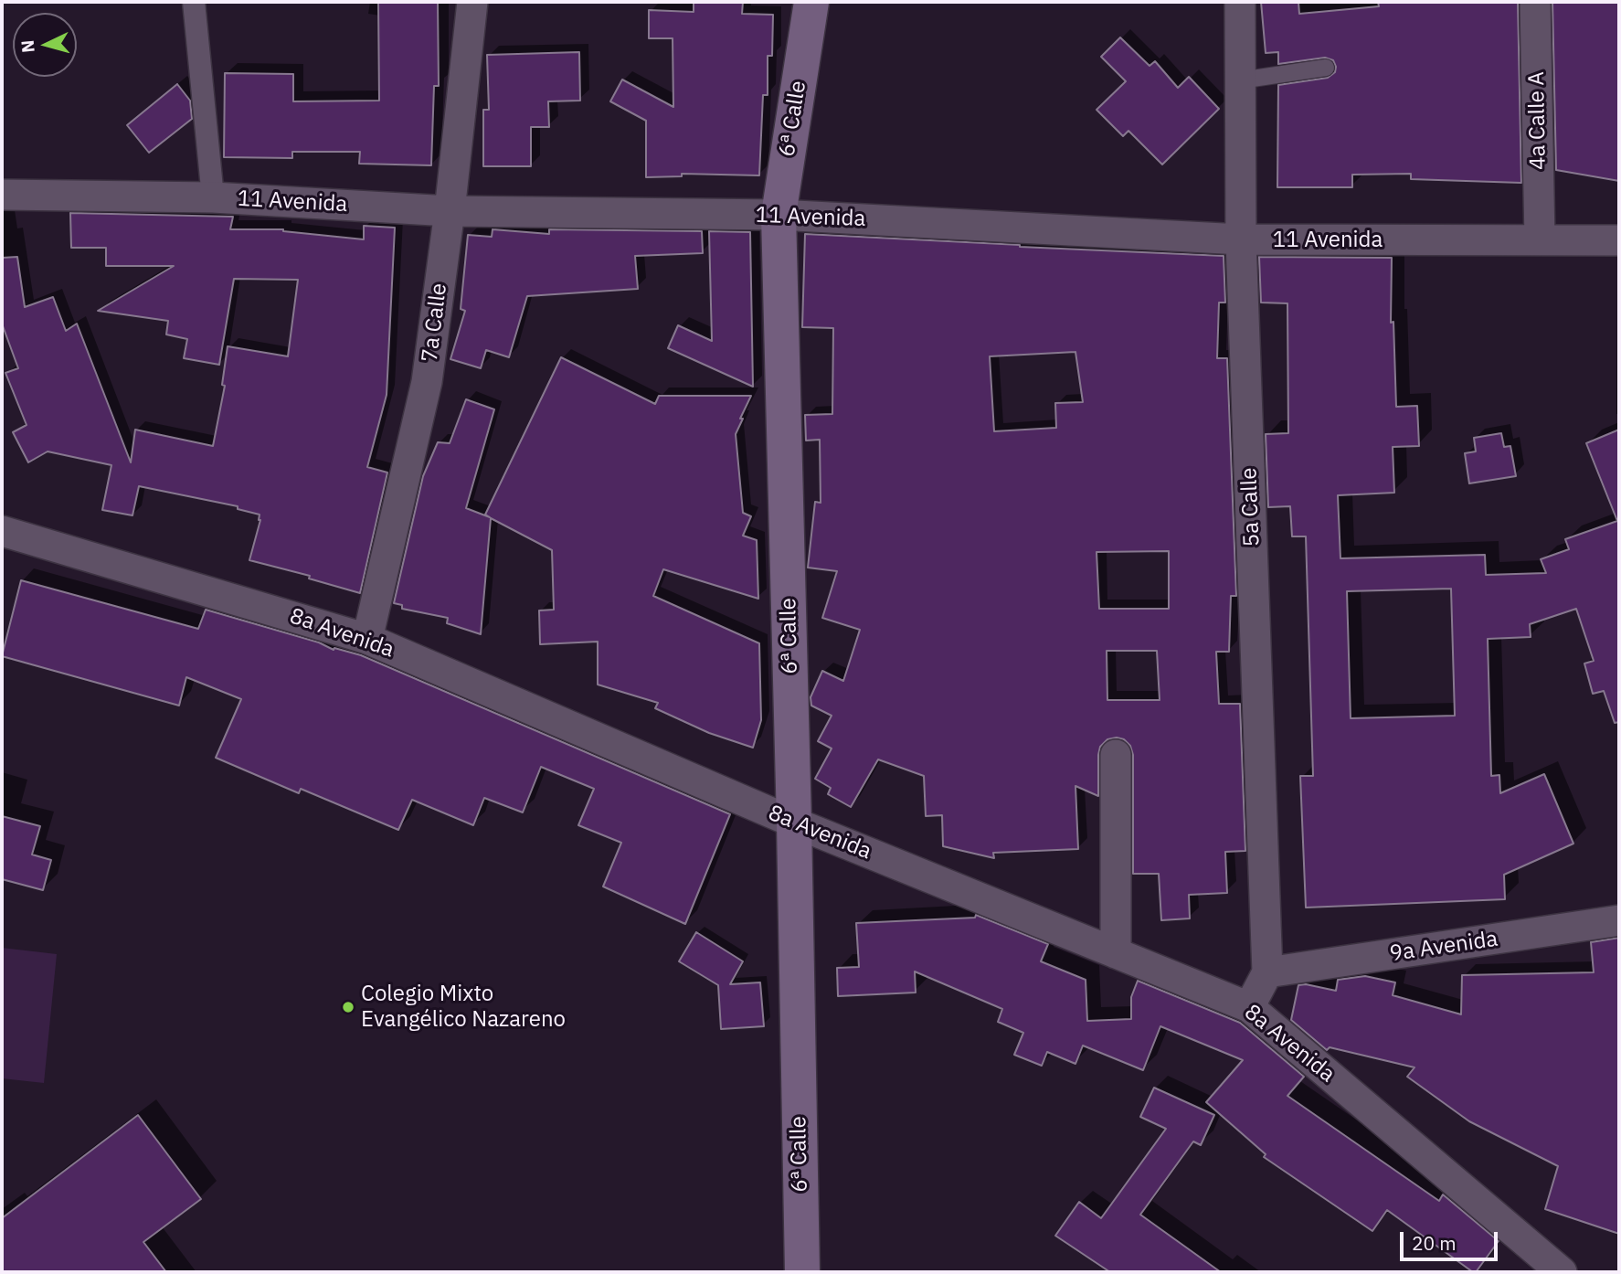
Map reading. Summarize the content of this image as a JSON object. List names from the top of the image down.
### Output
{
  "streets": {
    "main road": ["6ª Calle"],
    "street": [
      "4a Calle A",
      "11 Avenida",
      "7a Calle",
      "5a Calle",
      "8a Avenida",
      "9a Avenida"
    ]
  },
  "crossings": [
    ["6ª Calle", "11 Avenida"],
    ["6ª Calle", "8a Avenida"],
    ["4a Calle A", "11 Avenida"],
    ["11 Avenida", "7a Calle"],
    ["11 Avenida", "5a Calle"],
    ["7a Calle", "8a Avenida"],
    ["5a Calle", "8a Avenida"],
    ["5a Calle", "9a Avenida"]
  ],
  "places": ["Colegio Mixto Evangélico Nazareno"],
  "scale_bar": "20 m",
  "north": "left"
}
